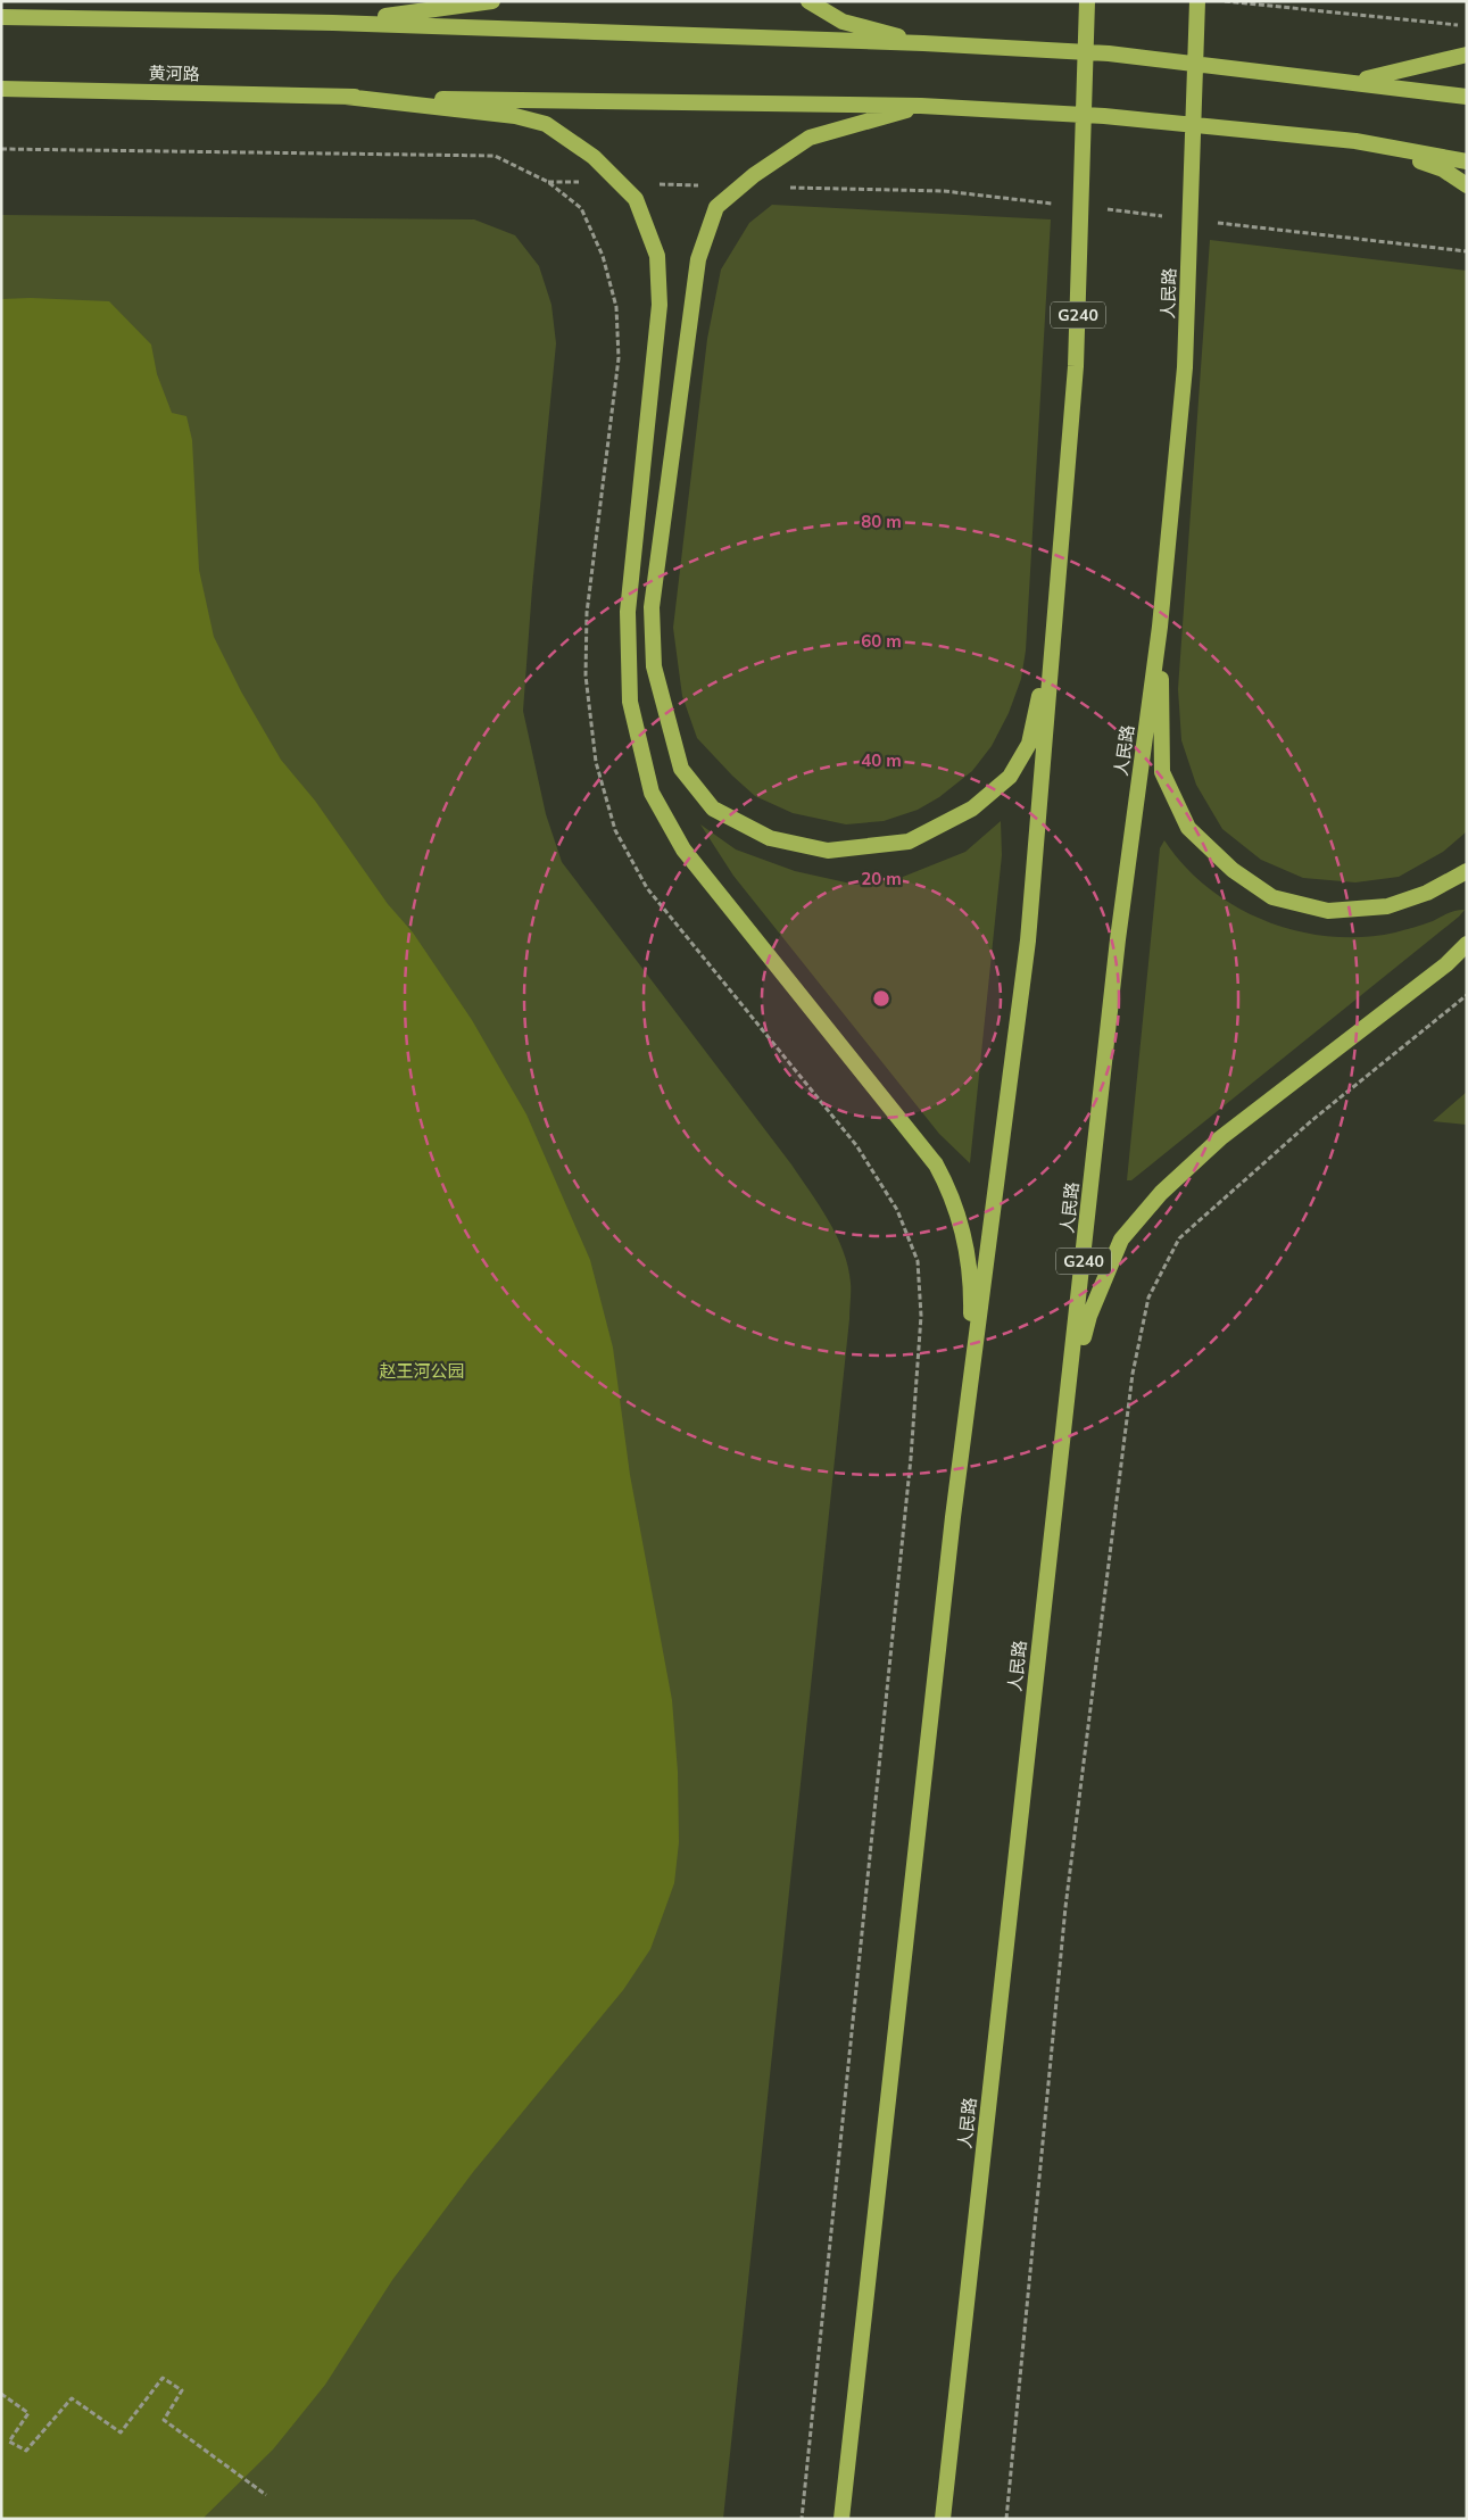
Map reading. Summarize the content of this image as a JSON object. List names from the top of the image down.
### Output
{
  "streets": {
    "highway": ["黄河路", "人民路", "G240"]
  },
  "parks": ["赵王河公园"],
  "rings": [
    "80 m",
    "60 m",
    "40 m",
    "20 m"
  ]
}
